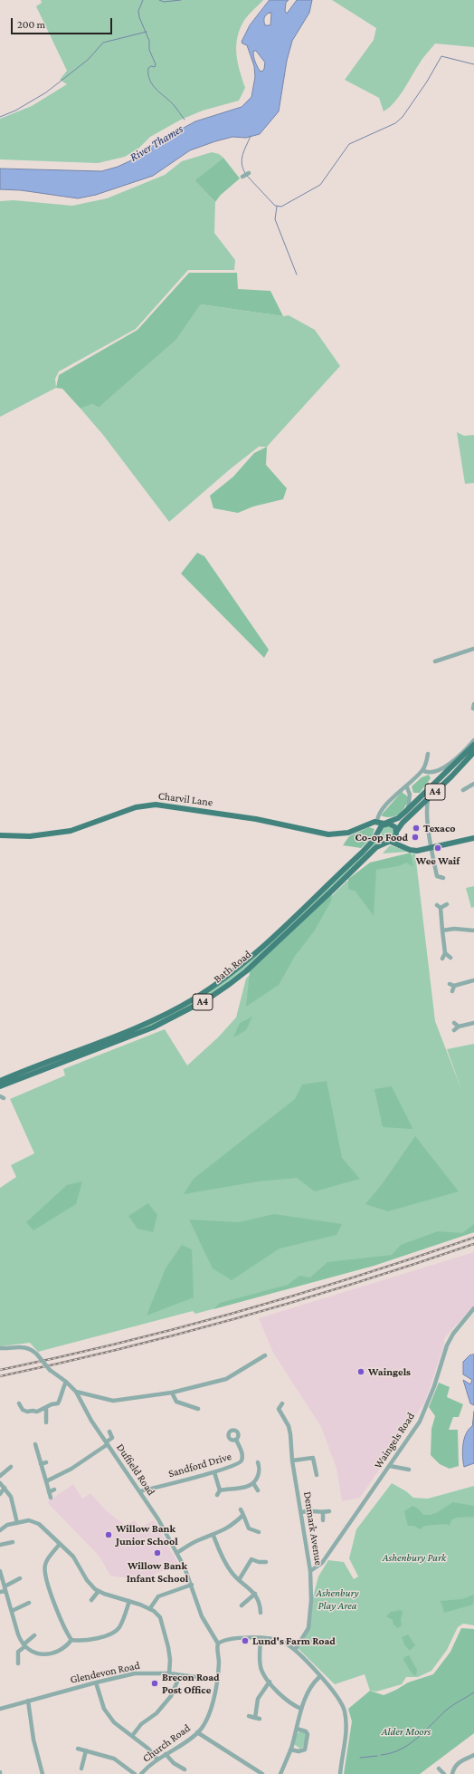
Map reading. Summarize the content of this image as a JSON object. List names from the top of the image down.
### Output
{
  "streets": {
    "main road": ["A4", "Charvil Lane", "Bath Road"],
    "street": [
      "Waingels Road",
      "Sandford Drive",
      "Duffield Road",
      "Denmark Avenue",
      "Glendevon Road",
      "Church Road"
    ]
  },
  "crossings": [
    ["A4", "Charvil Lane"],
    ["A4", "Bath Road"],
    ["Charvil Lane", "Bath Road"],
    ["Waingels Road", "Denmark Avenue"],
    ["Sandford Drive", "Duffield Road"],
    ["Duffield Road", "Church Road"],
    ["Glendevon Road", "Church Road"]
  ],
  "water": ["River Thames"],
  "parks": ["Ashenbury Park", "Ashenbury Play Area", "Alder Moors"],
  "places": [
    "Texaco",
    "Co-op Food",
    "Wee Waif",
    "Waingels",
    "Willow Bank Junior School",
    "Willow Bank Infant School",
    "Lund's Farm Road",
    "Brecon Road Post Office"
  ],
  "scale_bar": "200 m"
}
